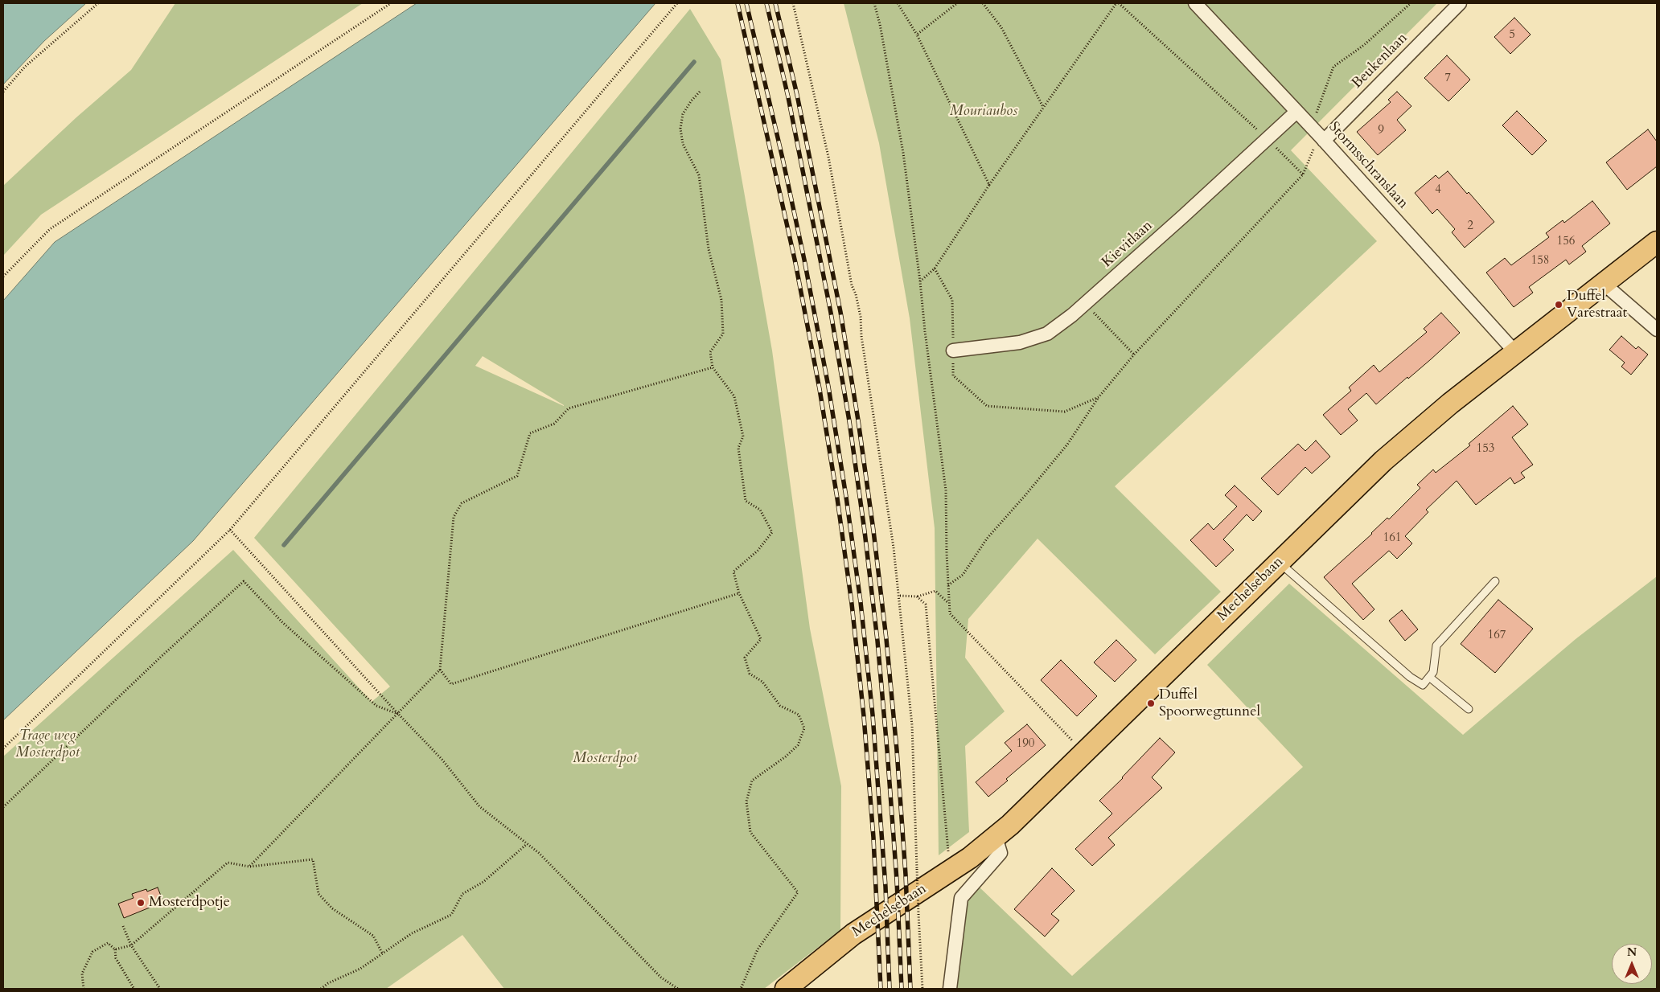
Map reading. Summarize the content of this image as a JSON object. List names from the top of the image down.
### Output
{
  "streets": {
    "main road": ["Mechelsebaan"],
    "street": ["Beukenlaan", "Stormsschranslaan", "Kievitlaan"]
  },
  "crossings": [
    ["Beukenlaan", "Stormsschranslaan"],
    ["Stormsschranslaan", "Kievitlaan"],
    ["Stormsschranslaan", "Mechelsebaan"]
  ],
  "parks": ["Mouriaubos", "Trage weg Mosterdpot", "Mosterdpot"],
  "places": ["Duffel Varestraat", "Duffel Spoorwegtunnel", "Mosterdpotje"],
  "house_numbers": [
    "5",
    "7",
    "9",
    "4",
    "2",
    "156",
    "158",
    "153",
    "161",
    "167",
    "190"
  ],
  "north": "top"
}
